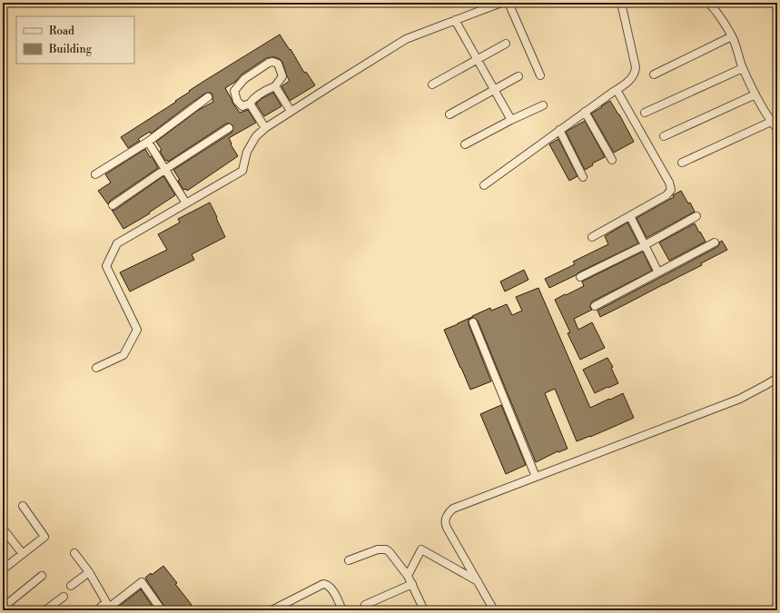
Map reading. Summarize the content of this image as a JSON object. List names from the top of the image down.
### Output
{
  "legend": ["Road", "Building"]
}
